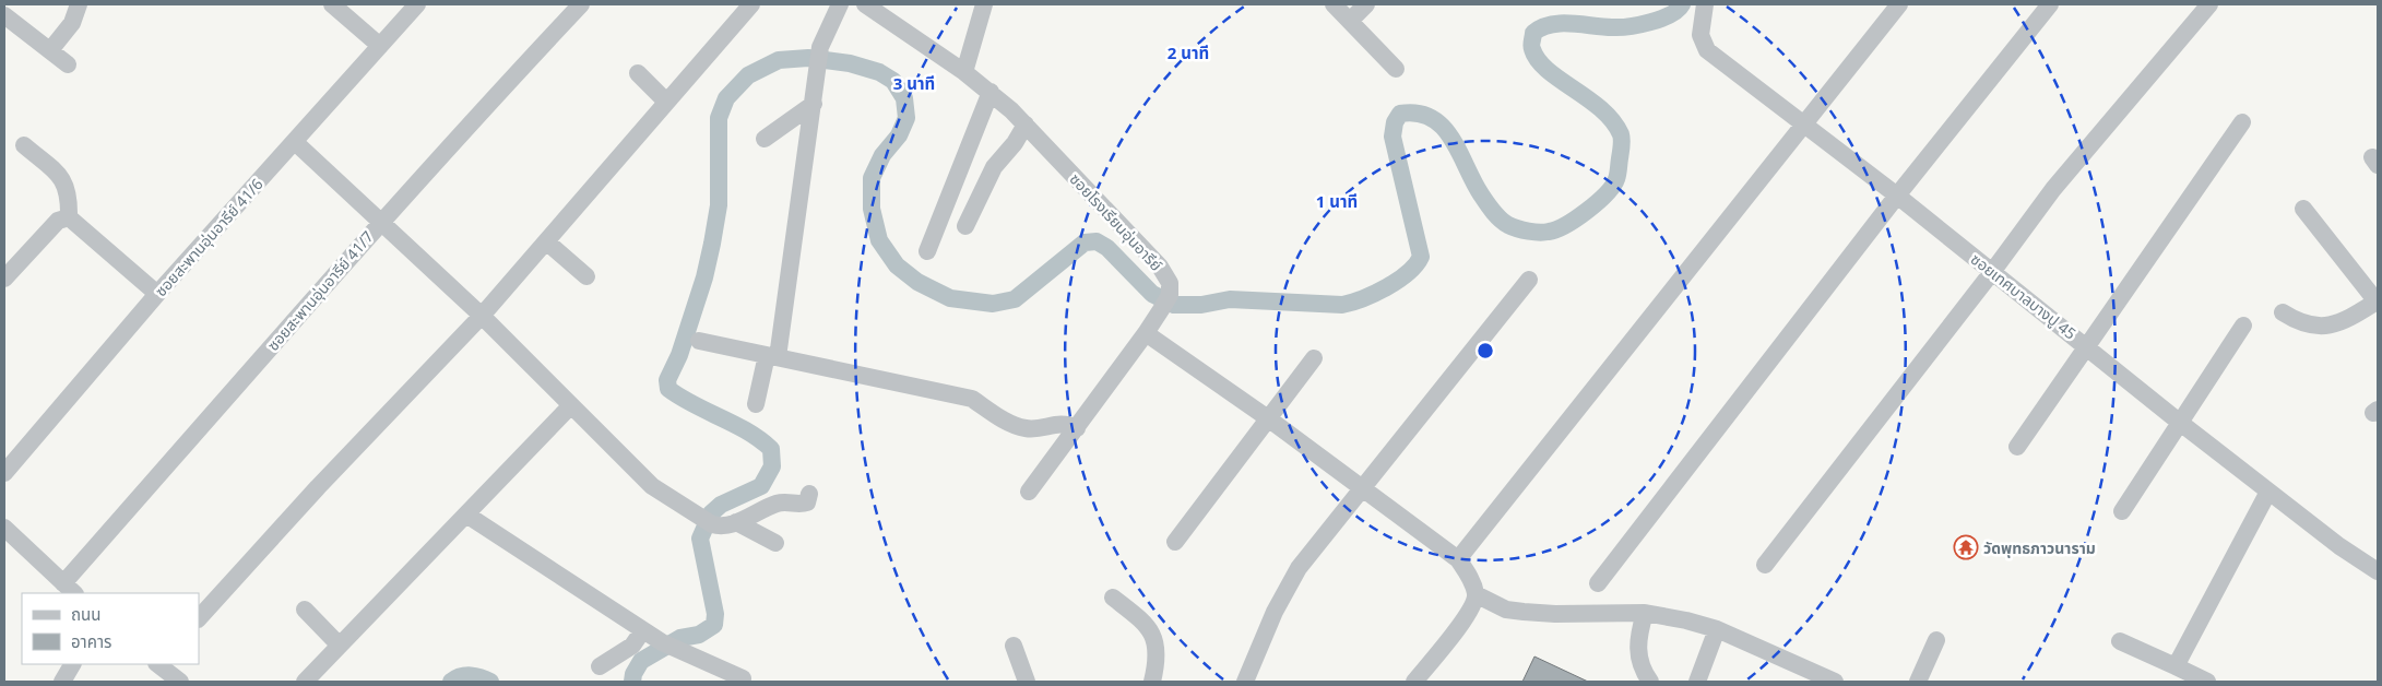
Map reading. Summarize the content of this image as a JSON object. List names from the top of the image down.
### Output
{
  "streets": {
    "street": [
      "ซอยโรงเรียนอุ่นอารีย์",
      "ซอยสะพานอุ่นอารีย์ 41/6",
      "ซอยสะพานอุ่นอารีย์ 41/7",
      "ซอยเทศบาลบางปู 45"
    ]
  },
  "places": {
    "temple": ["วัดพุทธภาวนาราม"]
  },
  "legend": ["ถนน", "อาคาร"],
  "rings": ["2 นาที", "3 นาที", "1 นาที"]
}
